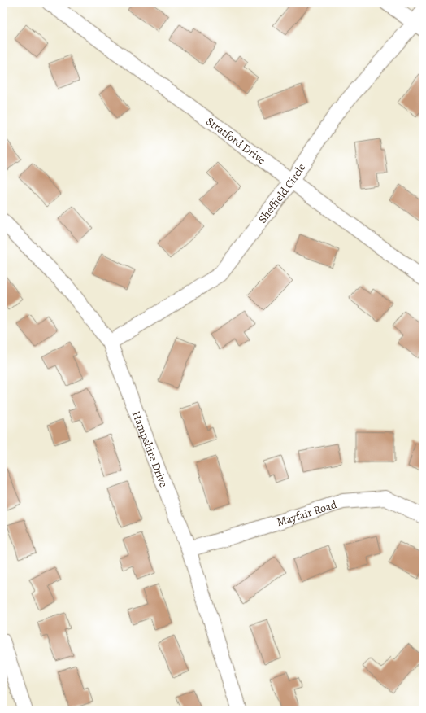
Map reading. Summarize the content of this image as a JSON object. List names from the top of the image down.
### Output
{
  "streets": {
    "street": [
      "Stratford Drive",
      "Sheffield Circle",
      "Hampshire Drive",
      "Mayfair Road"
    ]
  },
  "crossings": [
    ["Stratford Drive", "Sheffield Circle"],
    ["Sheffield Circle", "Hampshire Drive"],
    ["Hampshire Drive", "Mayfair Road"]
  ]
}
